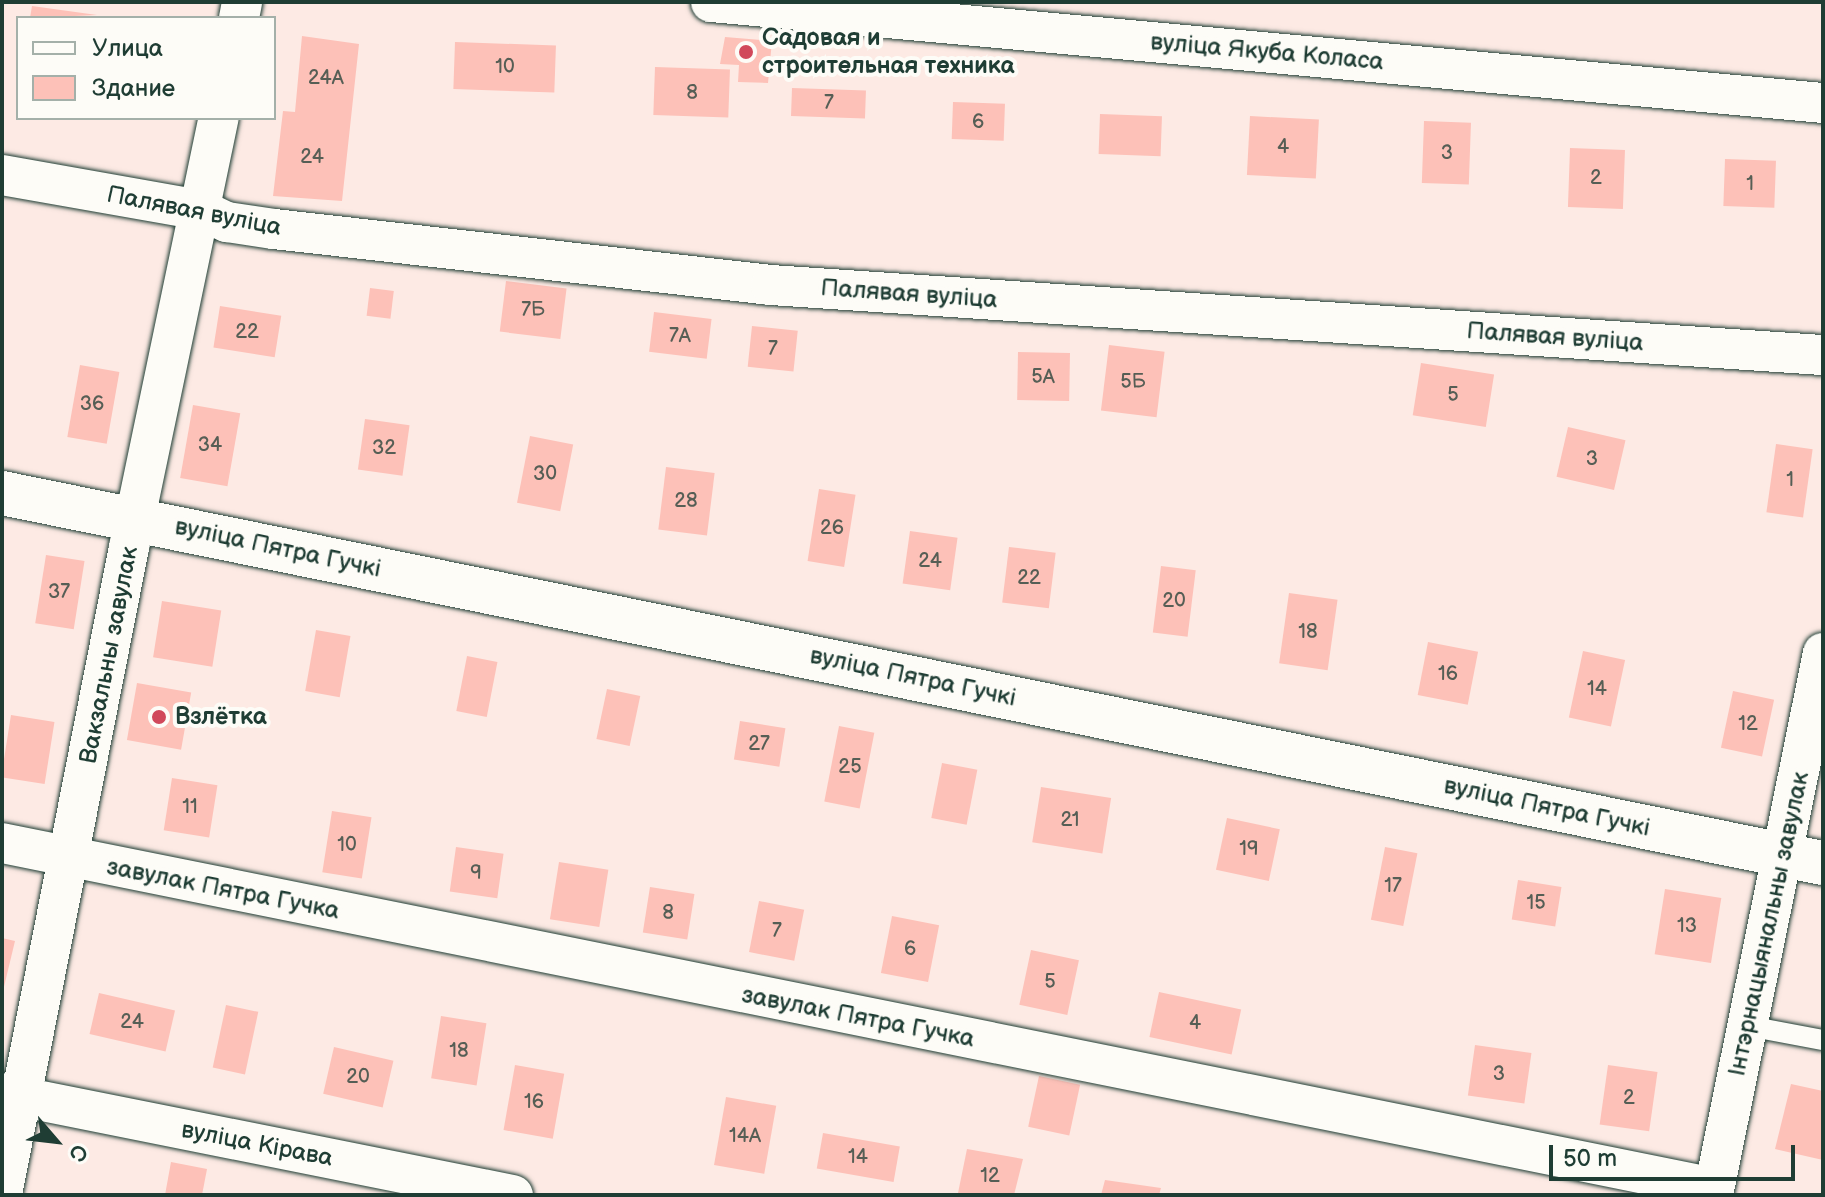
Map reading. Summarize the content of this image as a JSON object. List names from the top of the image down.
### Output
{
  "streets": {
    "street": [
      "вуліца Якуба Коласа",
      "Палявая вуліца",
      "вуліца Пятра Гучкі",
      "Вакзальны завулак",
      "завулак Пятра Гучка",
      "Інтэрнацыянальны завулак",
      "вуліца Кірава"
    ]
  },
  "crossings": [
    ["Палявая вуліца", "Вакзальны завулак"],
    ["вуліца Пятра Гучкі", "Вакзальны завулак"],
    ["вуліца Пятра Гучкі", "Інтэрнацыянальны завулак"],
    ["Вакзальны завулак", "завулак Пятра Гучка"],
    ["Вакзальны завулак", "вуліца Кірава"],
    ["завулак Пятра Гучка", "Інтэрнацыянальны завулак"]
  ],
  "places": ["Садовая и строительная техника", "Взлётка"],
  "house_numbers": [
    "10",
    "24А",
    "8",
    "7",
    "6",
    "4",
    "3",
    "24",
    "2",
    "1",
    "7Б",
    "22",
    "7А",
    "7",
    "5А",
    "5Б",
    "5",
    "36",
    "34",
    "32",
    "3",
    "30",
    "1",
    "28",
    "26",
    "24",
    "22",
    "37",
    "20",
    "18",
    "16",
    "14",
    "12",
    "27",
    "25",
    "11",
    "21",
    "10",
    "19",
    "9",
    "17",
    "15",
    "8",
    "13",
    "7",
    "6",
    "5",
    "24",
    "4",
    "18",
    "3",
    "20",
    "2",
    "16",
    "14А",
    "14",
    "12"
  ],
  "legend": ["Улица", "Здание"],
  "scale_bar": "50 m",
  "north": "bottom right"
}
